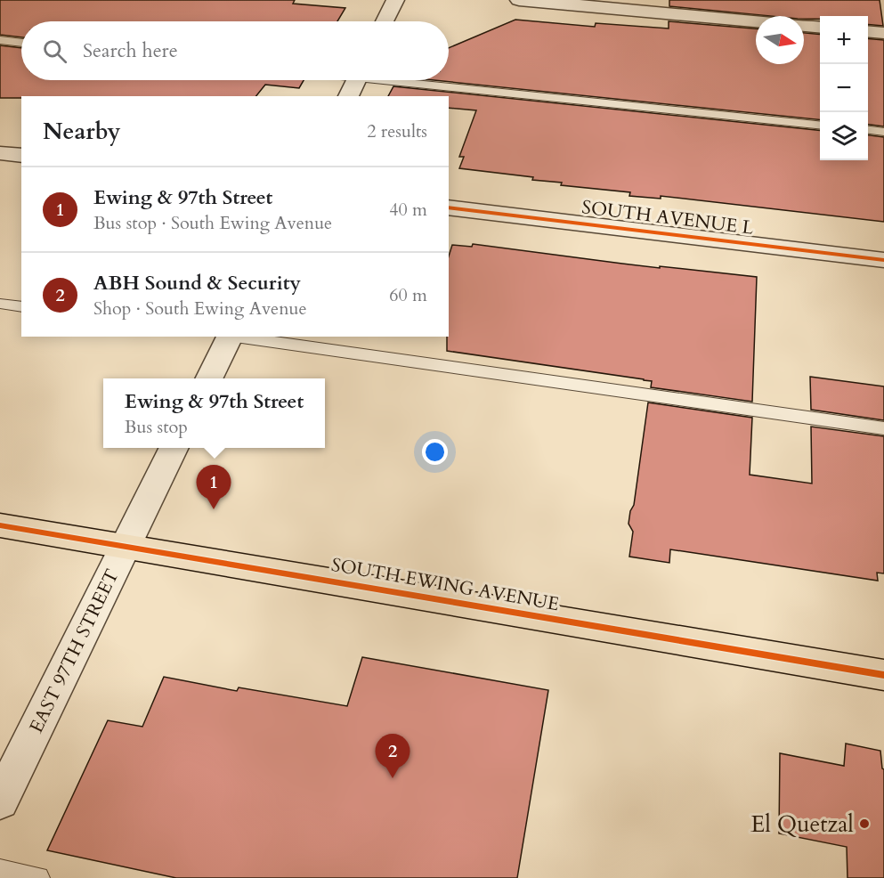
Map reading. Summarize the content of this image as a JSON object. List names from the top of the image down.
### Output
{
  "streets": {
    "main road": ["SOUTH EWING AVENUE"],
    "street": ["SOUTH AVENUE L", "EAST 97TH STREET"]
  },
  "crossings": [
    ["SOUTH EWING AVENUE", "EAST 97TH STREET"]
  ],
  "places": ["El Quetzal"],
  "north": "right",
  "page": {
    "map_buttons": ["+", "−"],
    "search": "Search here",
    "heading": ["Nearby", "2 results"],
    "list": [
      {
        "mark": "1",
        "name": "Ewing & 97th Street",
        "note": "Bus stop · South Ewing Avenue",
        "value": "40 m"
      },
      {
        "mark": "2",
        "name": "ABH Sound & Security",
        "note": "Shop · South Ewing Avenue",
        "value": "60 m"
      }
    ],
    "popup": ["Ewing & 97th Street", "Bus stop"],
    "pins": ["1", "2"]
  }
}
